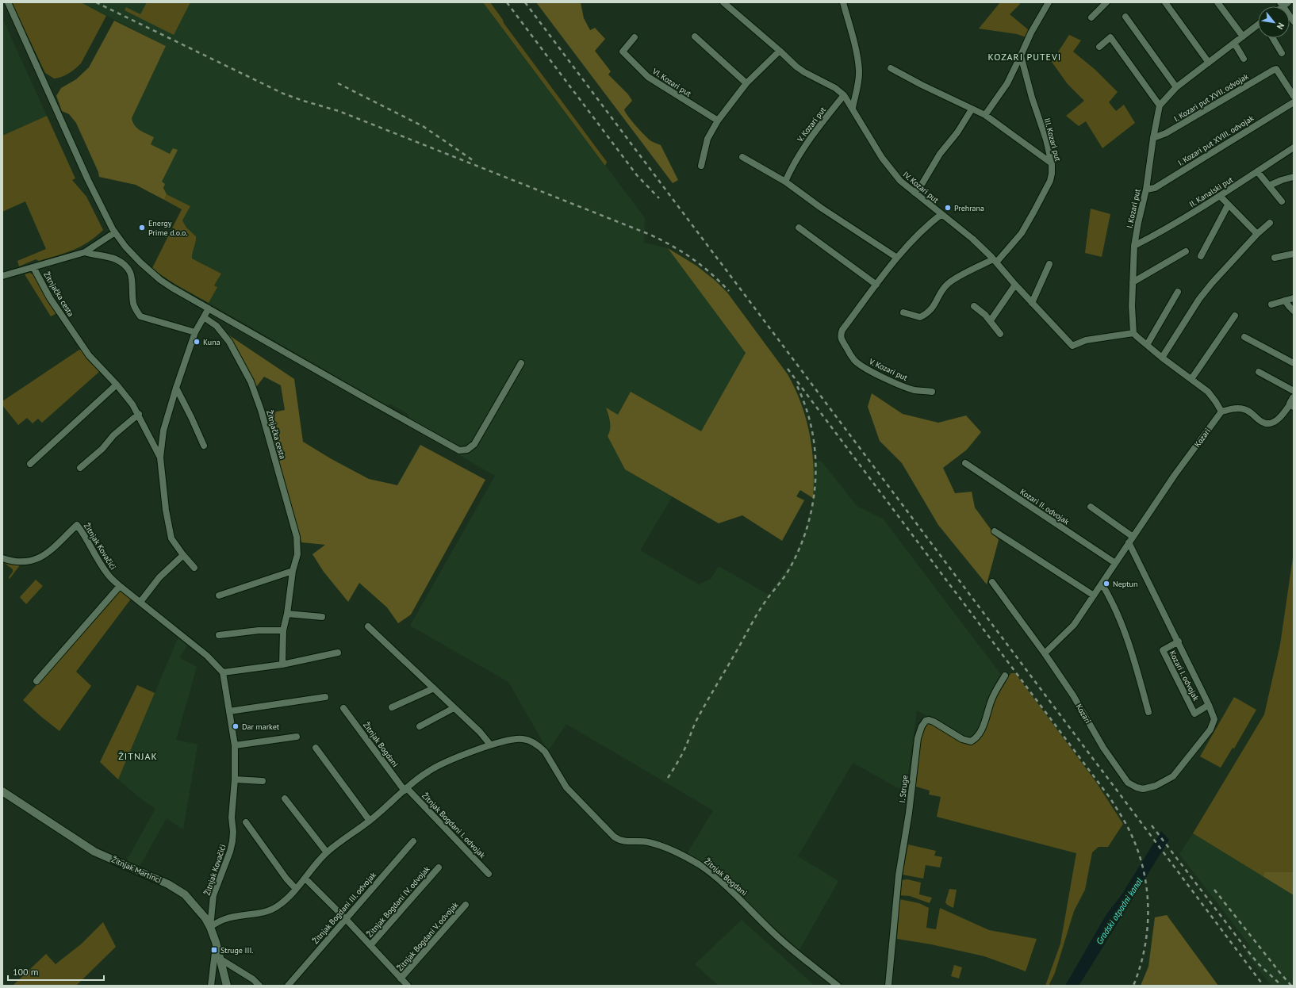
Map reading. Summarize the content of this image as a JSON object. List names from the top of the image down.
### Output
{
  "streets": {
    "street": [
      "VI. Kozari put",
      "I. Kozari put XVII. odvojak",
      "V. Kozari put",
      "III. Kozari put",
      "I. Kozari put XVIII. odvojak",
      "IV. Kozari put",
      "II. Kanalski put",
      "I. Kozari put",
      "Žitnjačka cesta",
      "Kozari",
      "Kozari II. odvojak",
      "Žitnjak Kovačići",
      "Kozari I. odvojak",
      "Žitnjak Bogdani",
      "I. Struge",
      "Žitnjak Bogdani I. odvojak",
      "Žitnjak Martinci",
      "Žitnjak Bogdani IV. odvojak",
      "Žitnjak Bogdani III. odvojak",
      "Žitnjak Bogdani V. odvojak"
    ]
  },
  "crossings": [
    ["I. Kozari put XVII. odvojak", "I. Kozari put"],
    ["V. Kozari put", "IV. Kozari put"],
    ["III. Kozari put", "IV. Kozari put"],
    ["I. Kozari put XVIII. odvojak", "I. Kozari put"],
    ["II. Kanalski put", "I. Kozari put"],
    ["Kozari", "Kozari II. odvojak"],
    ["Kozari", "Kozari I. odvojak"],
    ["Žitnjak Kovačići", "Žitnjak Bogdani"],
    ["Žitnjak Kovačići", "Žitnjak Martinci"],
    ["Žitnjak Bogdani", "Žitnjak Bogdani I. odvojak"],
    ["Žitnjak Bogdani", "Žitnjak Martinci"]
  ],
  "districts": ["KOZARI PUTEVI", "ŽITNJAK"],
  "water": ["Gradski otpadni kanal"],
  "places": {
    "other": [
      "Prehrana",
      "Energy Prime d.o.o.",
      "Kuna",
      "Neptun",
      "Dar market"
    ],
    "transit": ["Struge III."]
  },
  "scale_bar": "100 m",
  "north": "bottom right"
}
